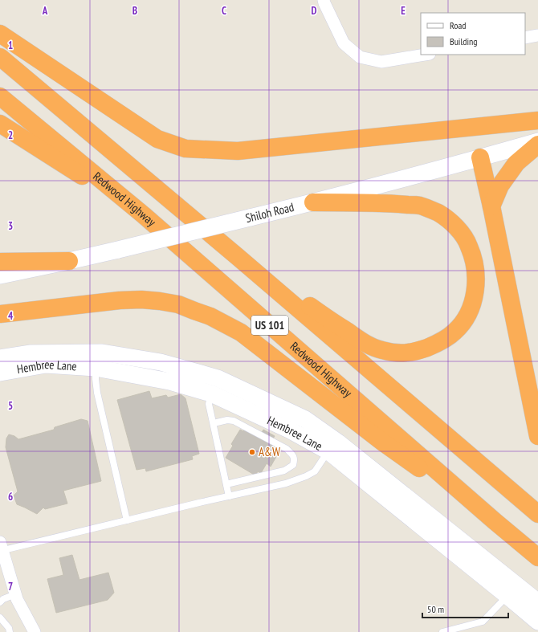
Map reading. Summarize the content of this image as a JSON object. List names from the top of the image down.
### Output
{
  "streets": {
    "highway": ["Redwood Highway", "US 101"],
    "street": ["Shiloh Road", "Hembree Lane"]
  },
  "places": ["A&W"],
  "legend": ["Road", "Building"],
  "scale_bar": "50 m",
  "grid": {
    "columns": [
      "A",
      "B",
      "C",
      "D",
      "E"
    ],
    "rows": [
      "1",
      "2",
      "3",
      "4",
      "5",
      "6",
      "7"
    ]
  }
}
